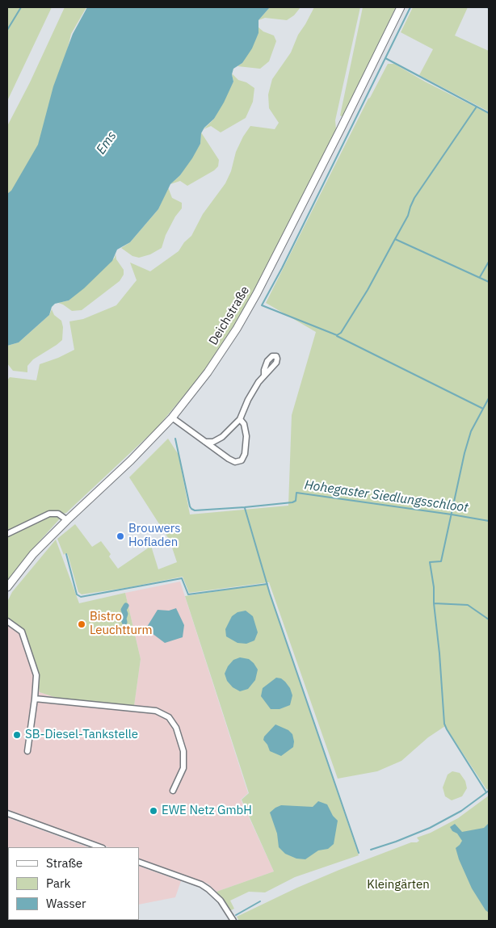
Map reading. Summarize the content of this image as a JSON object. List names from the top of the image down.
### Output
{
  "streets": {
    "main road": ["Deichstraße"]
  },
  "water": ["Ems", "Hohegaster Siedlungsschloot"],
  "parks": ["Kleingärten"],
  "places": [
    "Brouwers Hofladen",
    "Bistro Leuchtturm",
    "SB-Diesel-Tankstelle",
    "EWE Netz GmbH"
  ],
  "legend": ["Straße", "Park", "Wasser"]
}
